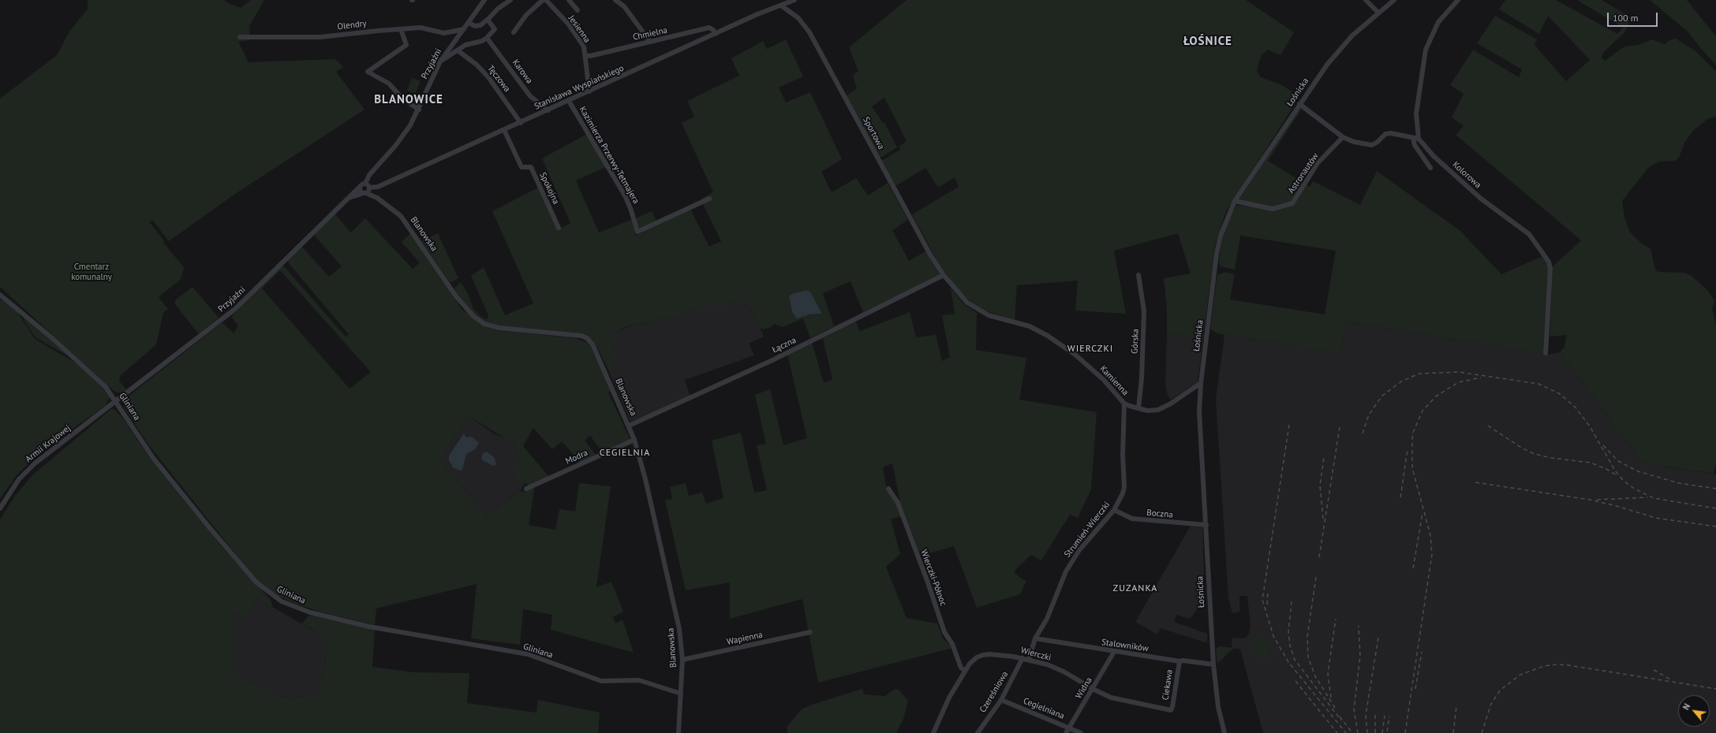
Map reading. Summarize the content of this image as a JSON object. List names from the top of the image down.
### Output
{
  "streets": {
    "street": [
      "Olendry",
      "Jesienna",
      "Chmielna",
      "Przyjaźni",
      "Karowa",
      "Tęczowa",
      "Stanisława Wyspiańskiego",
      "Łośnicka",
      "Sportowa",
      "Kazimierza Przerwy-Tetmajera",
      "Astronautów",
      "Kolorowa",
      "Spokojna",
      "Blanowska",
      "Górska",
      "Łączna",
      "Kamienna",
      "Gliniana",
      "Armii Krajowej",
      "Modra",
      "Boczna",
      "Strumień-Wierczki",
      "Wierczki-Północ",
      "Wapienna",
      "Stalowników",
      "Wierczki",
      "Ciekawa",
      "Widna",
      "Czereśniowa",
      "Cegielniana"
    ]
  },
  "crossings": [
    ["Olendry", "Przyjaźni"],
    ["Jesienna", "Chmielna"],
    ["Jesienna", "Stanisława Wyspiańskiego"],
    ["Chmielna", "Stanisława Wyspiańskiego"],
    ["Przyjaźni", "Blanowska"],
    ["Przyjaźni", "Gliniana"],
    ["Przyjaźni", "Armii Krajowej"],
    ["Karowa", "Stanisława Wyspiańskiego"],
    ["Tęczowa", "Stanisława Wyspiańskiego"],
    ["Stanisława Wyspiańskiego", "Sportowa"],
    ["Stanisława Wyspiańskiego", "Kazimierza Przerwy-Tetmajera"],
    ["Stanisława Wyspiańskiego", "Spokojna"],
    ["Łośnicka", "Astronautów"],
    ["Łośnicka", "Kamienna"],
    ["Łośnicka", "Boczna"],
    ["Łośnicka", "Stalowników"],
    ["Sportowa", "Łączna"],
    ["Sportowa", "Kamienna"],
    ["Blanowska", "Łączna"],
    ["Blanowska", "Gliniana"],
    ["Blanowska", "Modra"],
    ["Blanowska", "Wapienna"],
    ["Górska", "Kamienna"],
    ["Łączna", "Kamienna"],
    ["Kamienna", "Strumień-Wierczki"],
    ["Gliniana", "Armii Krajowej"],
    ["Boczna", "Strumień-Wierczki"],
    ["Strumień-Wierczki", "Stalowników"],
    ["Strumień-Wierczki", "Wierczki"],
    ["Wierczki-Północ", "Wierczki"],
    ["Stalowników", "Ciekawa"],
    ["Stalowników", "Widna"],
    ["Wierczki", "Ciekawa"],
    ["Wierczki", "Widna"],
    ["Wierczki", "Czereśniowa"],
    ["Widna", "Cegielniana"],
    ["Czereśniowa", "Cegielniana"]
  ],
  "districts": [
    "ŁOŚNICE",
    "BLANOWICE",
    "WIERCZKI",
    "CEGIELNIA",
    "ZUZANKA"
  ],
  "parks": ["Cmentarz komunalny"],
  "scale_bar": "100 m",
  "north": "top left"
}
